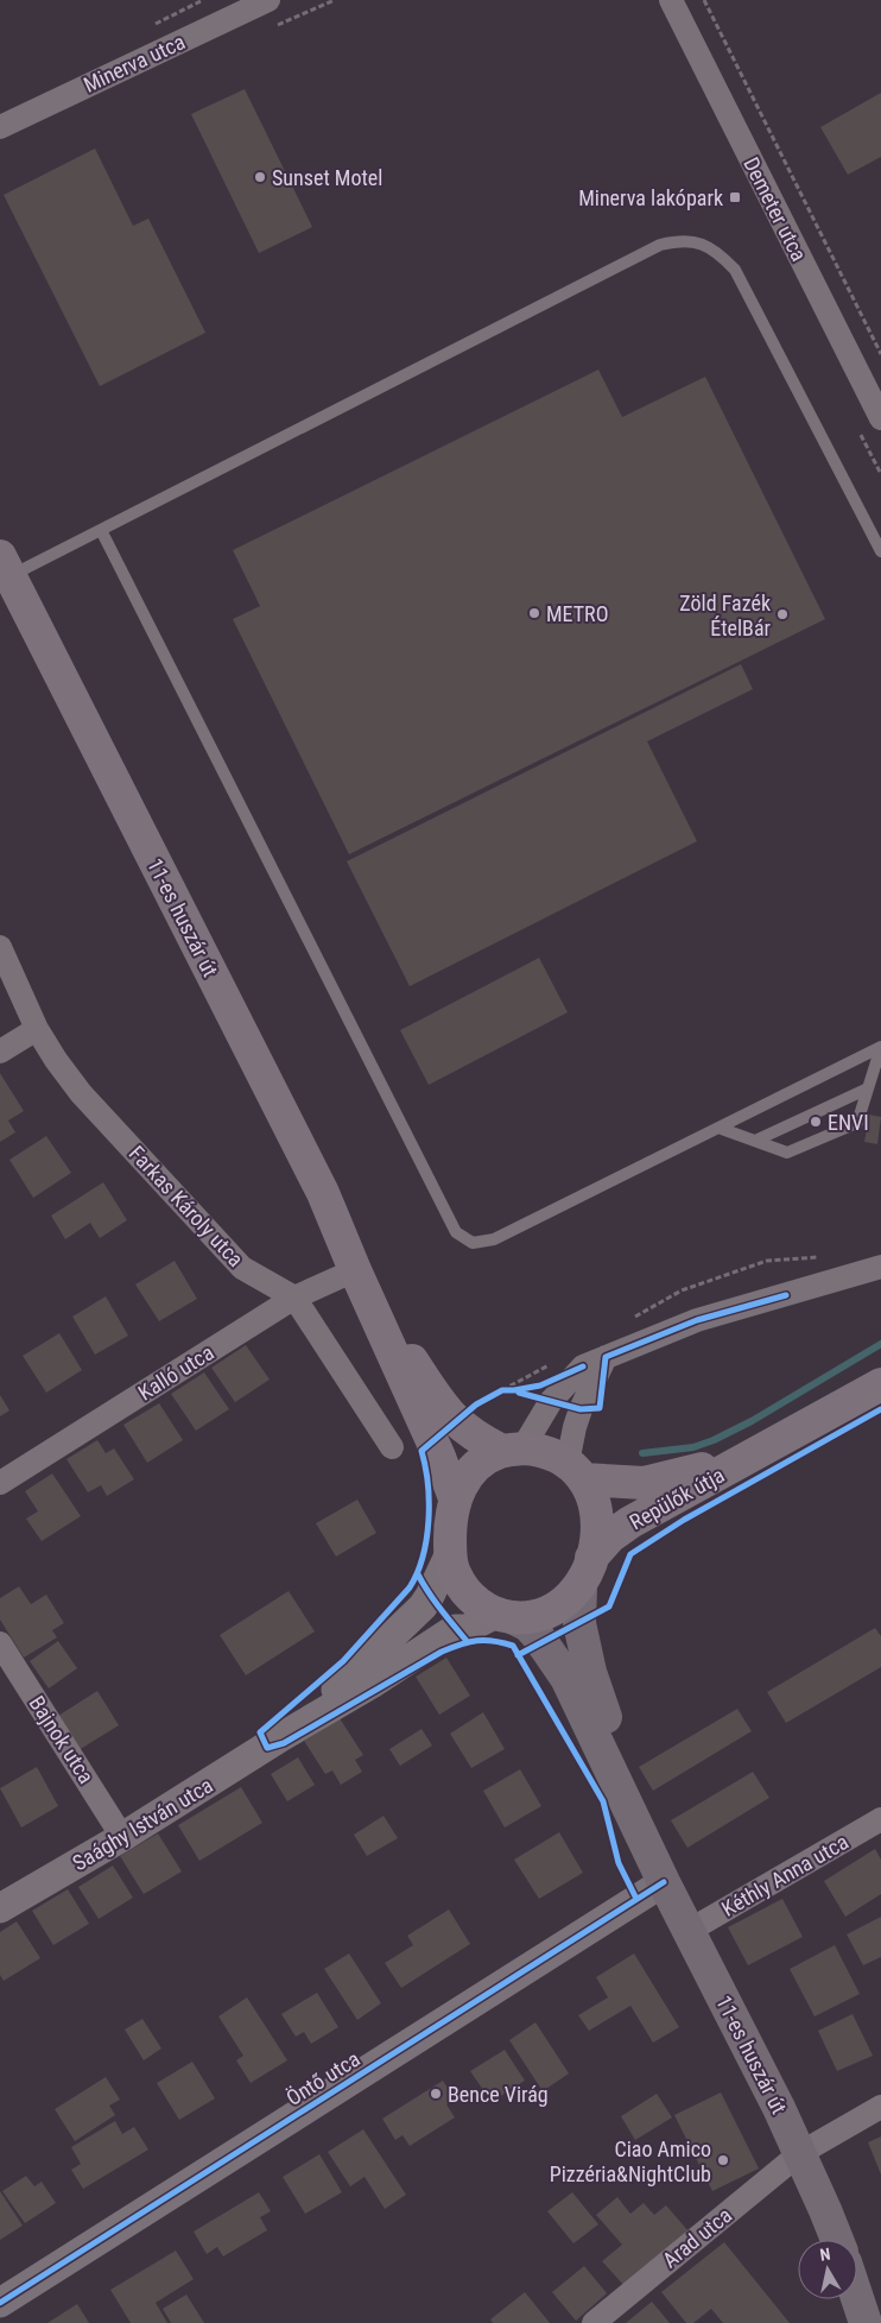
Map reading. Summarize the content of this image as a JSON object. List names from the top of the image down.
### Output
{
  "streets": {
    "main road": ["11-es huszár út", "Repülők útja"],
    "street": [
      "Minerva utca",
      "Demeter utca",
      "Farkas Károly utca",
      "Kalló utca",
      "Bajnok utca",
      "Saághy István utca",
      "Kéthly Anna utca",
      "Öntő utca",
      "Arad utca"
    ]
  },
  "crossings": [
    ["11-es huszár út", "Kalló utca"],
    ["11-es huszár út", "Repülők útja"],
    ["11-es huszár út", "Saághy István utca"],
    ["11-es huszár út", "Kéthly Anna utca"],
    ["11-es huszár út", "Öntő utca"],
    ["11-es huszár út", "Arad utca"],
    ["Farkas Károly utca", "Kalló utca"],
    ["Repülők útja", "Saághy István utca"],
    ["Bajnok utca", "Saághy István utca"]
  ],
  "places": {
    "other": [
      "Sunset Motel",
      "METRO",
      "Zöld Fazék ÉtelBár",
      "ENVI",
      "Bence Virág",
      "Ciao Amico Pizzéria&NightClub"
    ],
    "transit": ["Minerva lakópark"]
  },
  "north": "top"
}
